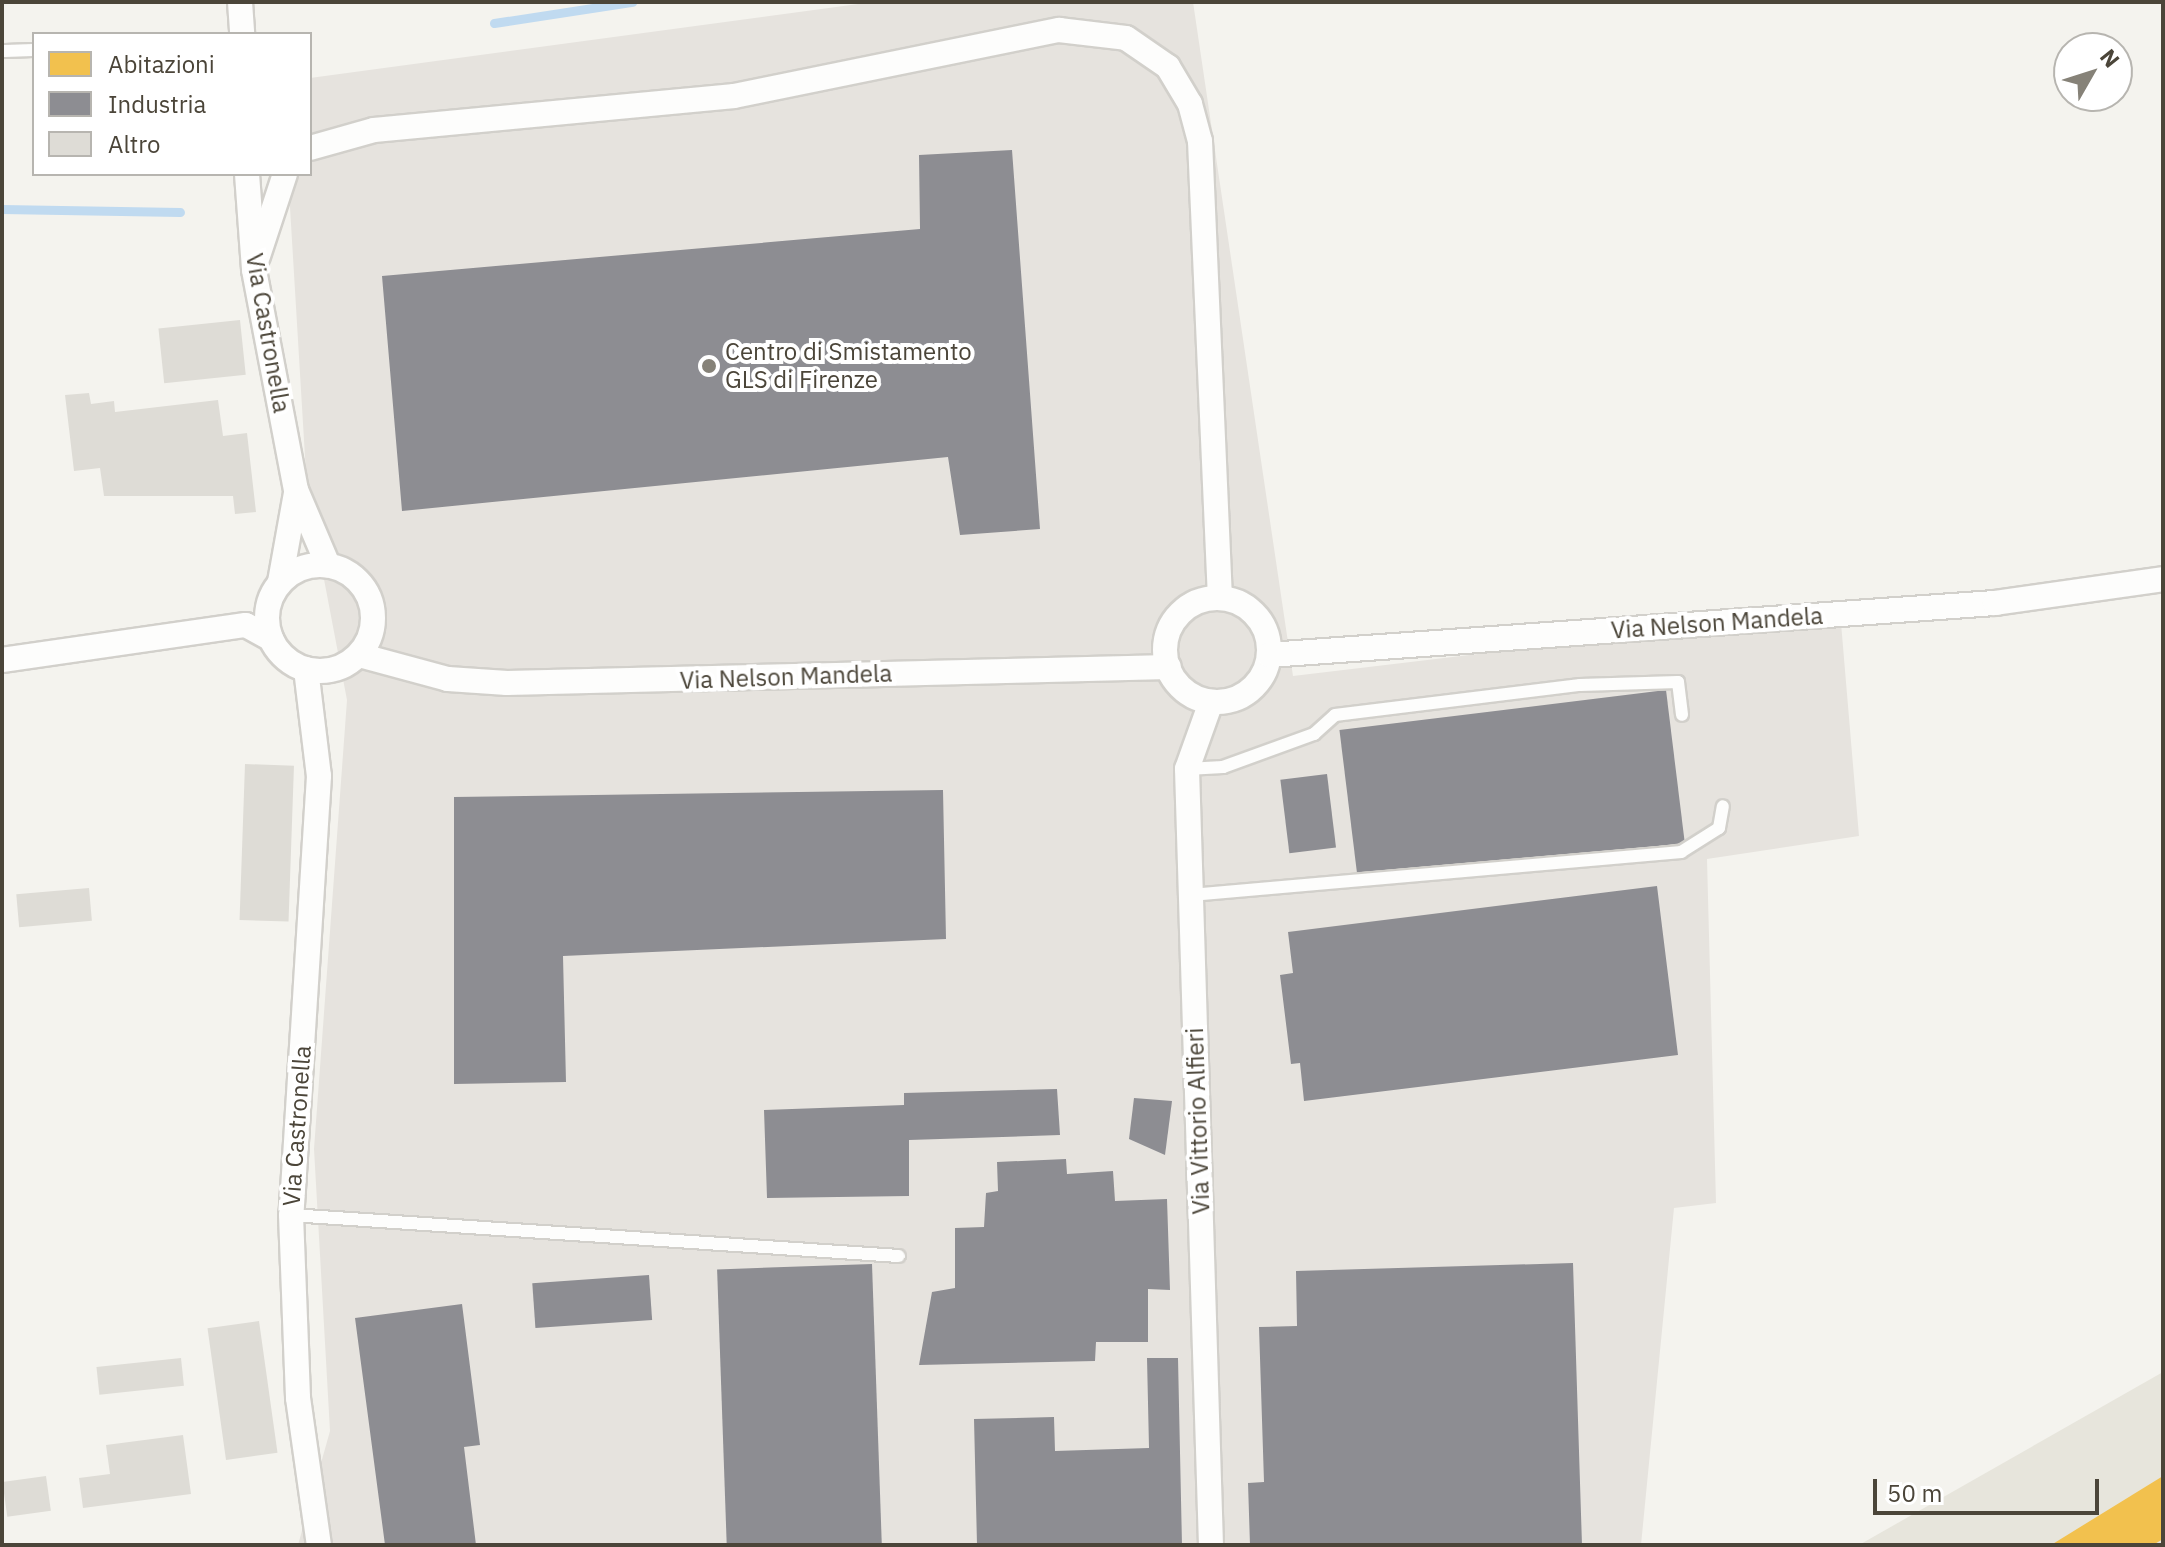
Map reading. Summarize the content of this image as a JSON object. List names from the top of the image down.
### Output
{
  "streets": {
    "street": ["Via Castronella", "Via Nelson Mandela", "Via Vittorio Alfieri"]
  },
  "crossings": [
    ["Via Castronella", "Via Nelson Mandela"],
    ["Via Nelson Mandela", "Via Vittorio Alfieri"]
  ],
  "places": ["Centro di Smistamento GLS di Firenze"],
  "legend": ["Abitazioni", "Industria", "Altro"],
  "scale_bar": "50 m",
  "north": "top right"
}
